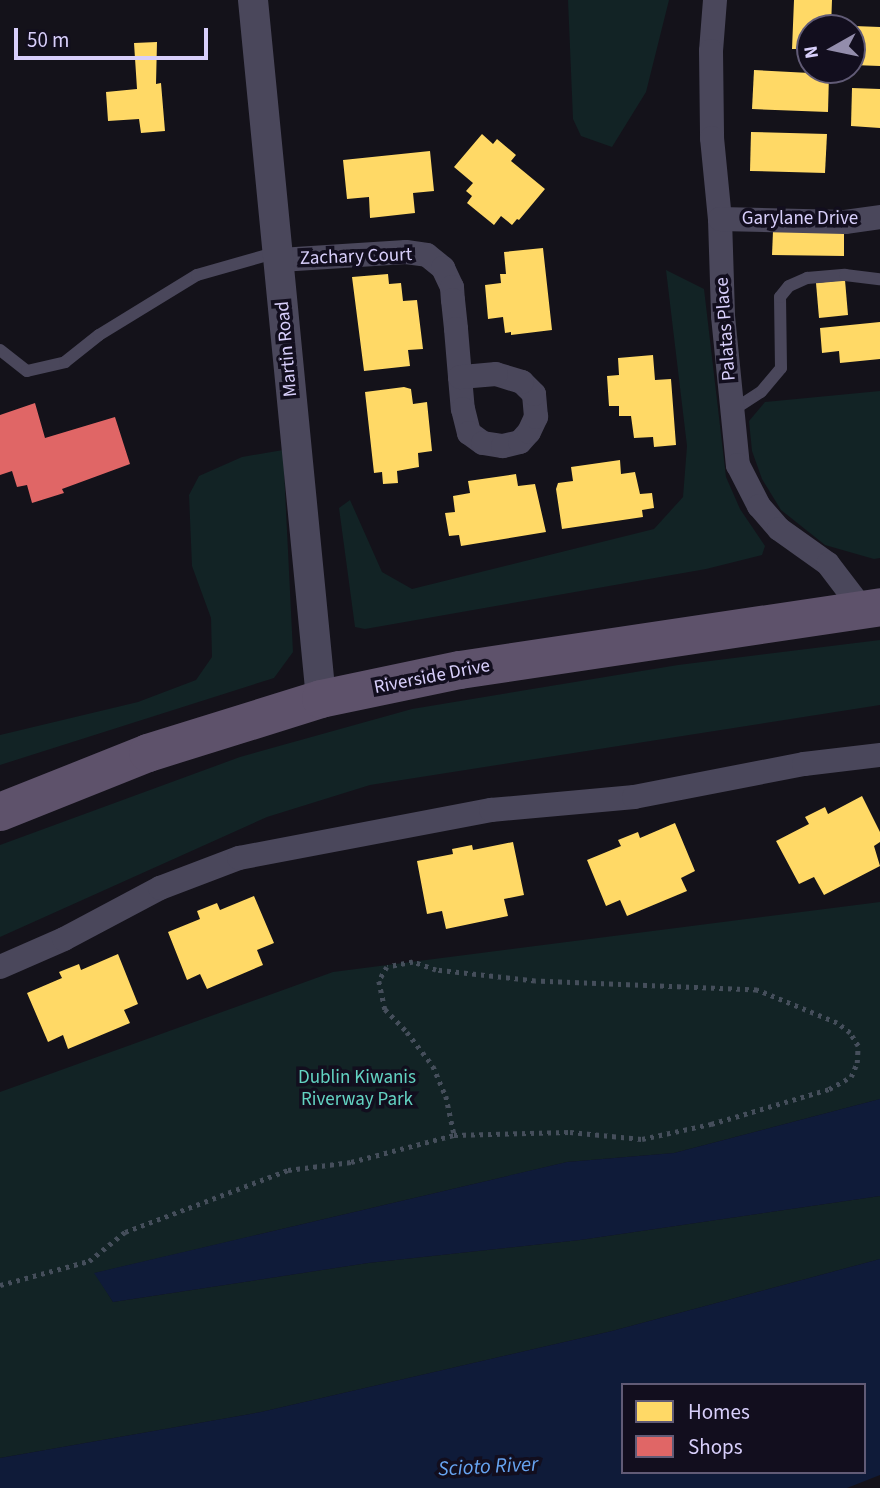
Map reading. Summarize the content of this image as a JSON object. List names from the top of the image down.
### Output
{
  "streets": {
    "main road": ["Riverside Drive"],
    "street": [
      "Garylane Drive",
      "Zachary Court",
      "Palatas Place",
      "Martin Road"
    ]
  },
  "crossings": [
    ["Garylane Drive", "Palatas Place"],
    ["Zachary Court", "Martin Road"],
    ["Palatas Place", "Riverside Drive"],
    ["Martin Road", "Riverside Drive"]
  ],
  "water": ["Scioto River"],
  "parks": ["Dublin Kiwanis Riverway Park"],
  "legend": ["Homes", "Shops"],
  "scale_bar": "50 m",
  "north": "left"
}
